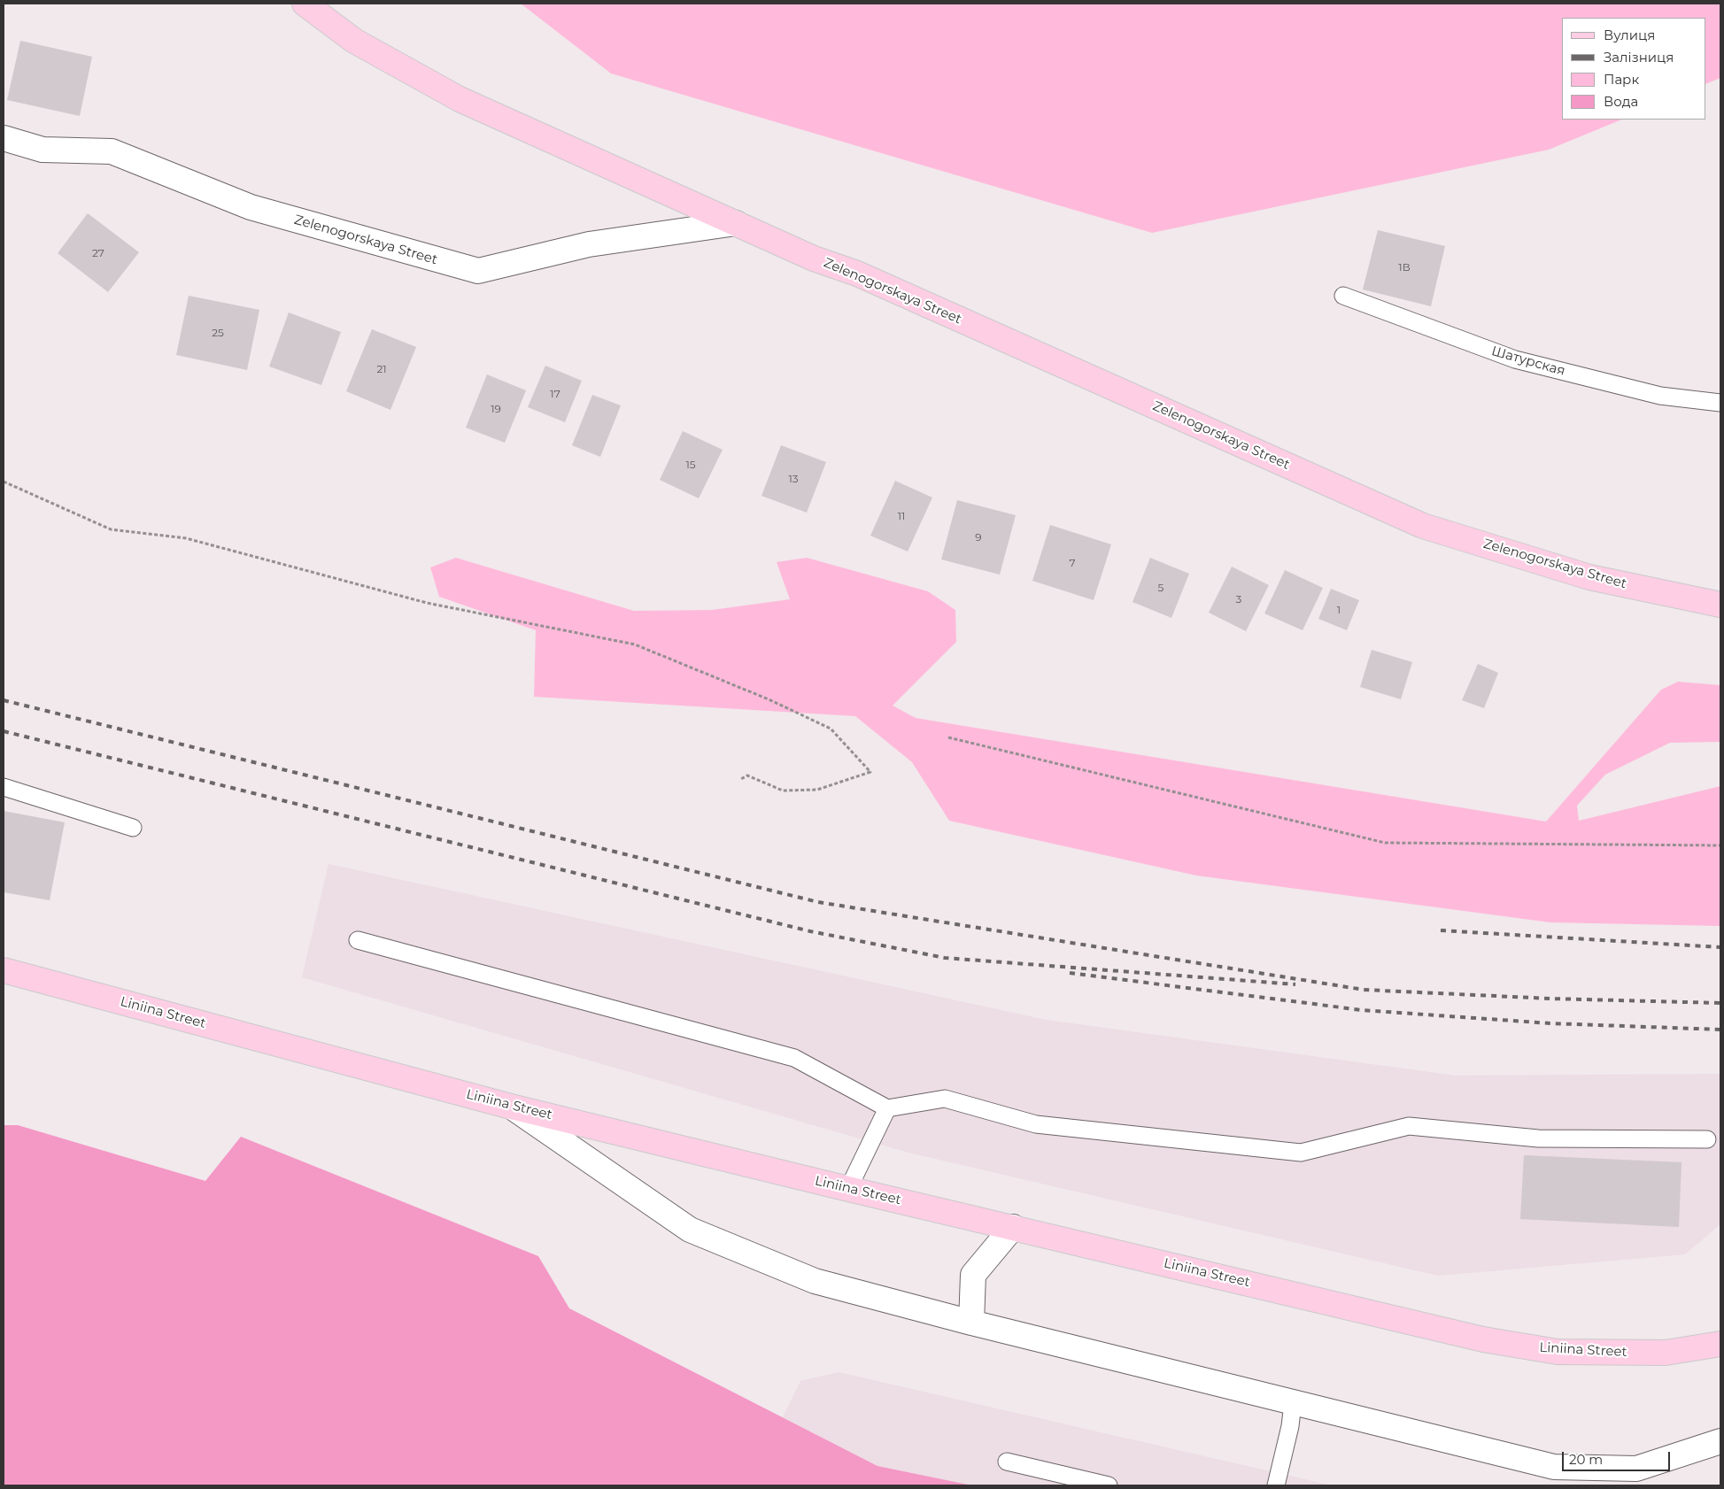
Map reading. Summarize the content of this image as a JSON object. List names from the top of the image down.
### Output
{
  "streets": {
    "main road": ["Zelenogorskaya Street", "Liniina Street"],
    "lane": ["Шатурская"]
  },
  "house_numbers": [
    "27",
    "1В",
    "25",
    "21",
    "17",
    "19",
    "15",
    "13",
    "11",
    "9",
    "7",
    "5",
    "3",
    "1"
  ],
  "legend": [
    "Вулиця",
    "Залізниця",
    "Парк",
    "Вода"
  ],
  "scale_bar": "20 m"
}
